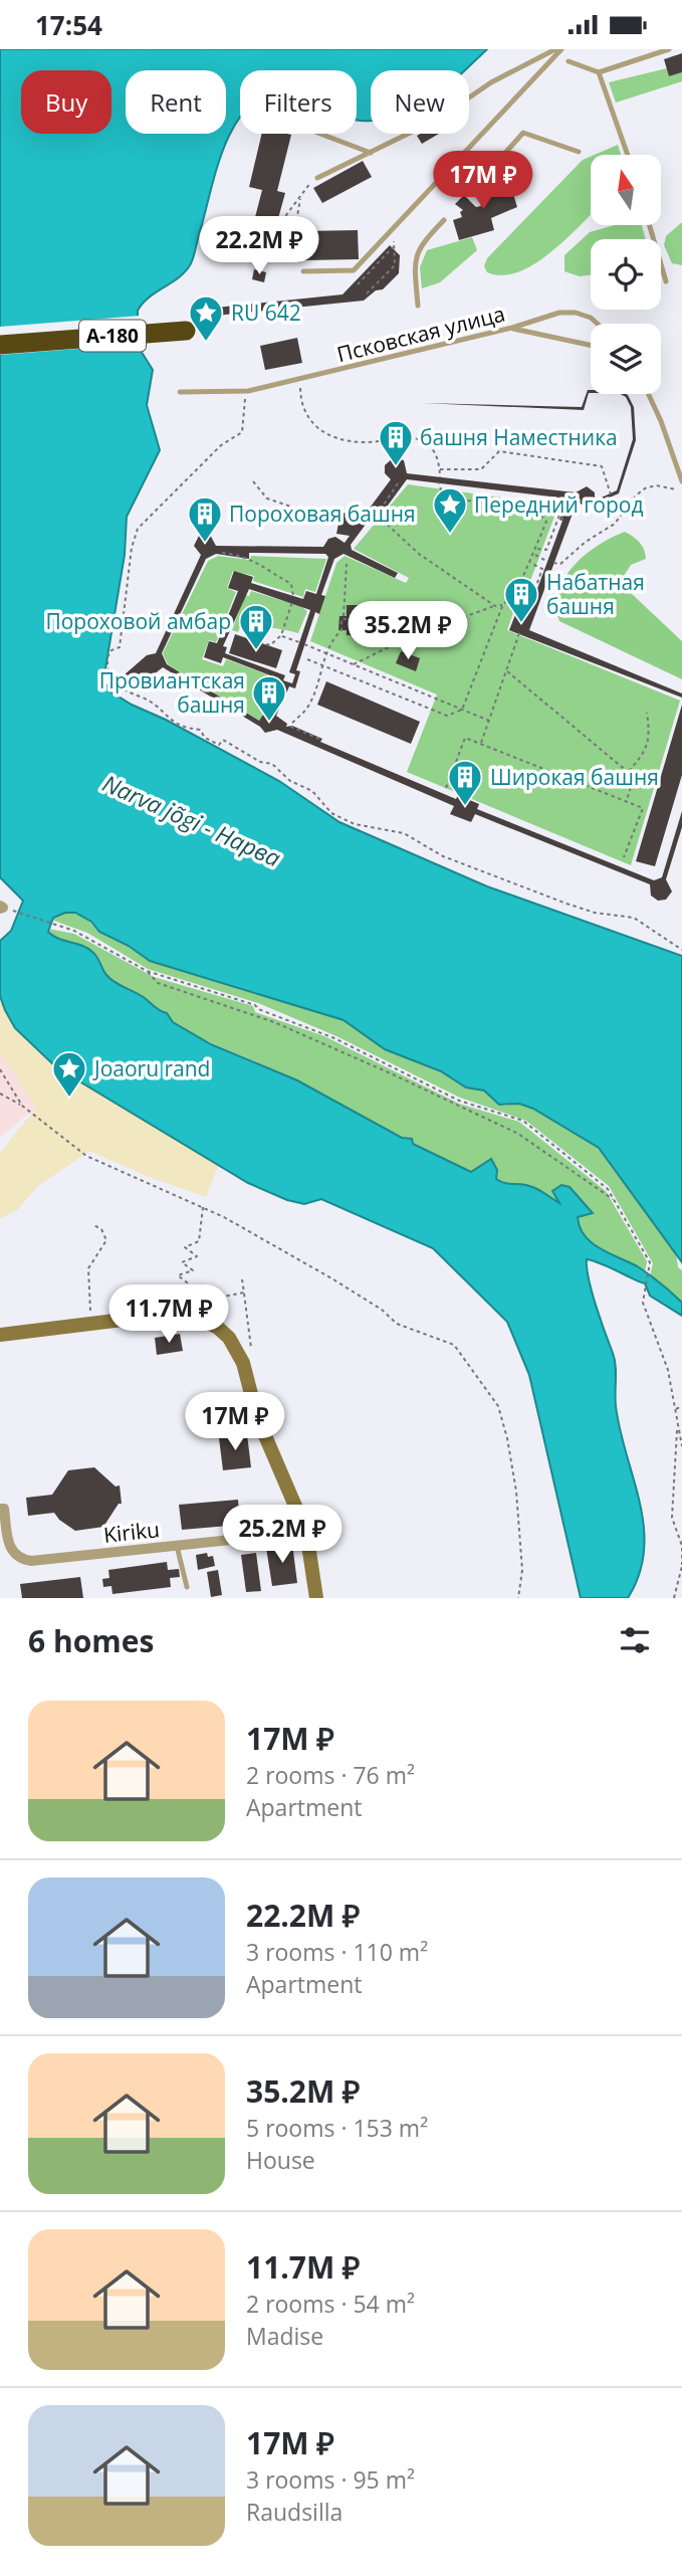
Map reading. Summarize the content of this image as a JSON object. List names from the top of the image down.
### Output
{
  "streets": {
    "highway": ["А-180"],
    "street": ["Kiriku"],
    "lane": ["Псковская улица"]
  },
  "water": ["Narva jõgi - Нарва"],
  "places": {
    "place": ["RU 642", "Передний город", "Joaoru rand"],
    "building": [
      "башня Наместника",
      "Пороховая башня",
      "Набатная башня",
      "Пороховой амбар",
      "Провиантская башня",
      "Широкая башня"
    ]
  },
  "north": "top",
  "page": {
    "status": "17:54",
    "chip": [
      "Buy",
      "Rent",
      "Filters",
      "New"
    ],
    "price": [
      "17M ₽",
      "22.2M ₽",
      "35.2M ₽",
      "11.7M ₽",
      "17M ₽",
      "25.2M ₽"
    ],
    "heading": "6 homes",
    "list": [
      {
        "name": "17M ₽",
        "note": "2 rooms · 76 m² · Apartment"
      },
      {
        "name": "22.2M ₽",
        "note": "3 rooms · 110 m² · Apartment"
      },
      {
        "name": "35.2M ₽",
        "note": "5 rooms · 153 m² · House"
      },
      {
        "name": "11.7M ₽",
        "note": "2 rooms · 54 m² · Madise"
      },
      {
        "name": "17M ₽",
        "note": "3 rooms · 95 m² · Raudsilla"
      }
    ]
  }
}
